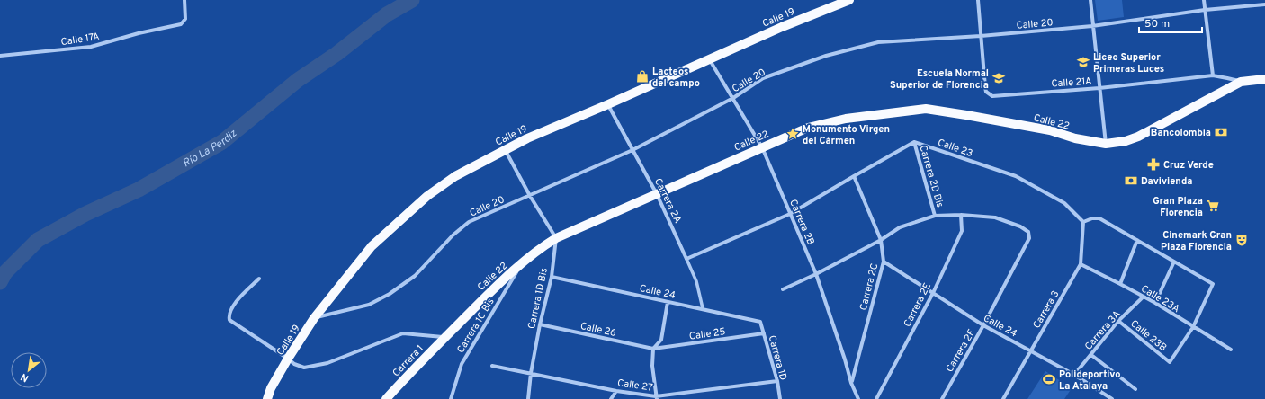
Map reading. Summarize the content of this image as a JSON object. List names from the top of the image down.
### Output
{
  "streets": {
    "main road": ["Calle 19", "Calle 22", "Carrera 1"],
    "street": [
      "Calle 20",
      "Calle 17A",
      "Calle 21A",
      "Calle 23",
      "Carrera 2D Bis",
      "Carrera 2A",
      "Carrera 2B",
      "Carrera 2C",
      "Calle 24",
      "Carrera 1D Bis",
      "Calle 23A",
      "Carrera 2E",
      "Carrera 3",
      "Carrera 1C Bis",
      "Calle 26",
      "Carrera 3A",
      "Calle 25",
      "Calle 23B",
      "Carrera 2F",
      "Carrera 1D",
      "Calle 27"
    ]
  },
  "crossings": [
    ["Calle 19", "Calle 20"],
    ["Calle 19", "Carrera 2A"],
    ["Calle 19", "Carrera 2B"],
    ["Calle 20", "Calle 21A"],
    ["Calle 20", "Carrera 2A"],
    ["Calle 20", "Carrera 2B"],
    ["Calle 21A", "Calle 22"],
    ["Calle 22", "Carrera 2A"],
    ["Calle 22", "Carrera 2B"],
    ["Calle 22", "Carrera 1D Bis"],
    ["Calle 22", "Carrera 1C Bis"],
    ["Calle 22", "Carrera 1"],
    ["Calle 23", "Carrera 2D Bis"],
    ["Calle 23", "Carrera 3"],
    ["Carrera 2A", "Calle 24"],
    ["Carrera 2B", "Carrera 2C"],
    ["Carrera 2C", "Calle 24"],
    ["Calle 24", "Carrera 1D Bis"],
    ["Calle 24", "Carrera 2E"],
    ["Calle 24", "Carrera 3"],
    ["Calle 24", "Carrera 3A"],
    ["Calle 24", "Carrera 2F"],
    ["Calle 24", "Carrera 1D"],
    ["Carrera 1D Bis", "Calle 26"],
    ["Carrera 1D Bis", "Calle 27"],
    ["Calle 23A", "Carrera 3"],
    ["Calle 23A", "Carrera 3A"],
    ["Calle 23A", "Calle 23B"],
    ["Carrera 2E", "Carrera 2F"],
    ["Calle 26", "Calle 25"],
    ["Carrera 3A", "Calle 23B"],
    ["Calle 25", "Carrera 1D"],
    ["Carrera 1D", "Calle 27"]
  ],
  "water": ["Río La Perdiz"],
  "places": {
    "school or university": ["Liceo Superior Primeras Luces", "Escuela Normal Superior de Florencia"],
    "shop": ["Lacteos del campo"],
    "bank": ["Bancolombia", "Davivienda"],
    "place": ["Monumento Virgen del Cármen"],
    "pharmacy": ["Cruz Verde"],
    "supermarket": ["Gran Plaza Florencia"],
    "theatre": ["Cinemark Gran Plaza Florencia"],
    "sports": ["Polideportivo La Atalaya"]
  },
  "scale_bar": "50 m",
  "north": "bottom left"
}
